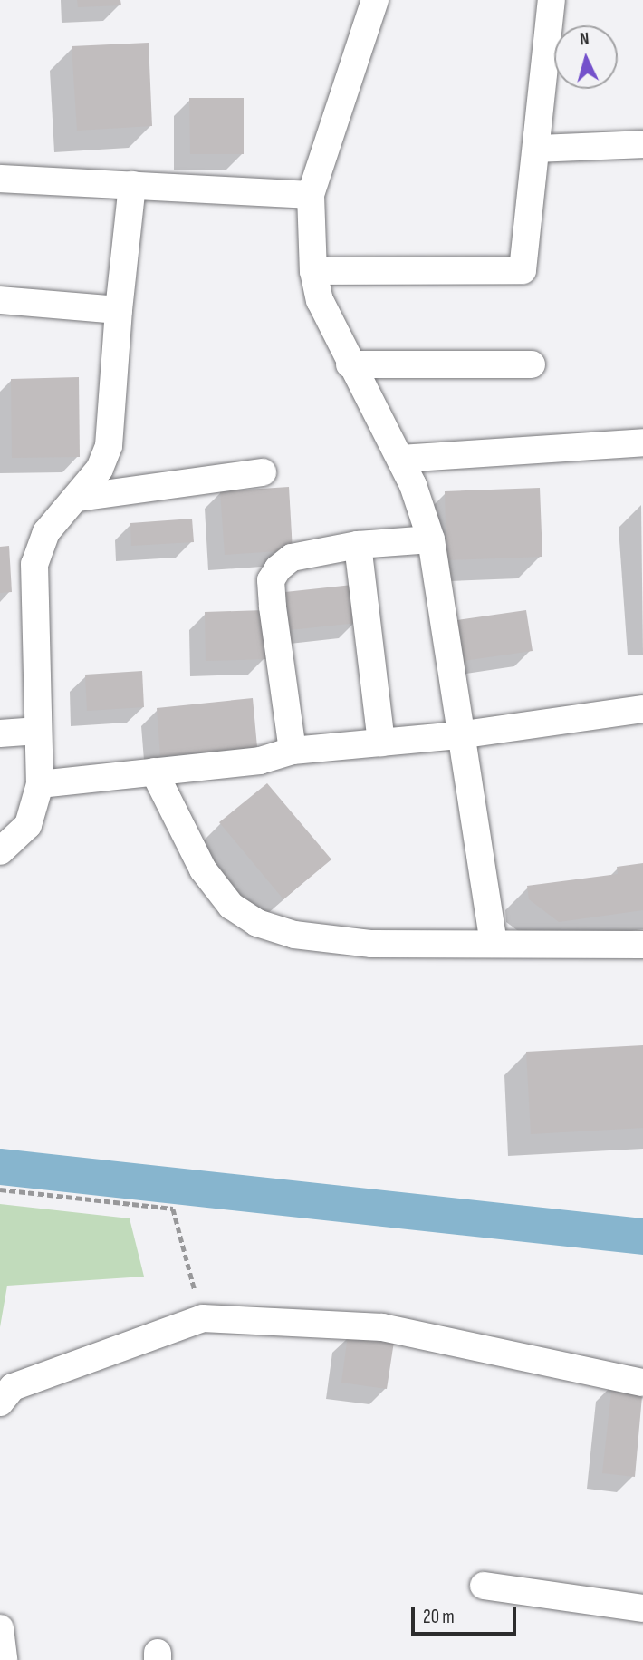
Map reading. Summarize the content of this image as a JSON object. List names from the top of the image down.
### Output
{
  "scale_bar": "20 m",
  "north": "top"
}
